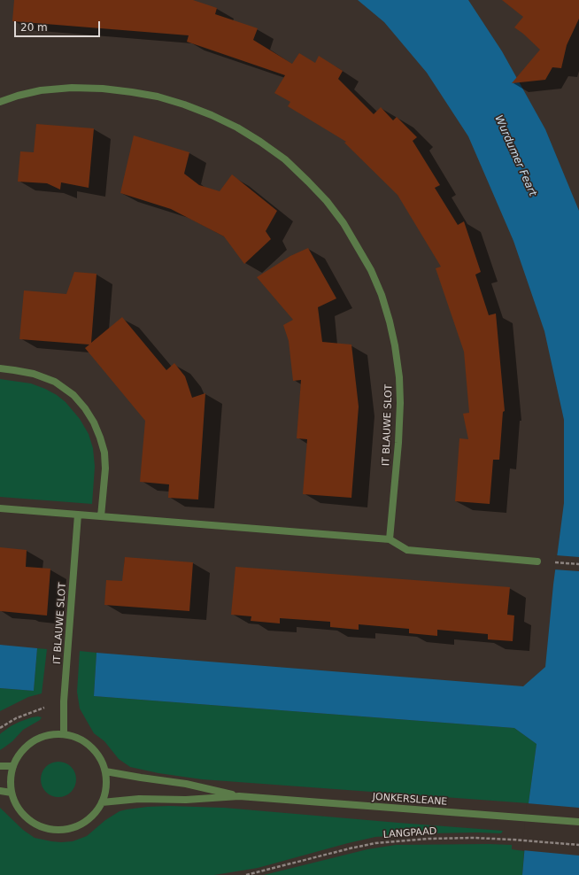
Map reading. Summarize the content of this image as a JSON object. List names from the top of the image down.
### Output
{
  "streets": {
    "street": ["IT BLAUWE SLOT", "JONKERSLEANE"],
    "path": ["LANGPAAD"]
  },
  "crossings": [
    ["IT BLAUWE SLOT", "JONKERSLEANE"]
  ],
  "water": ["Wurdumer Feart"],
  "scale_bar": "20 m"
}
